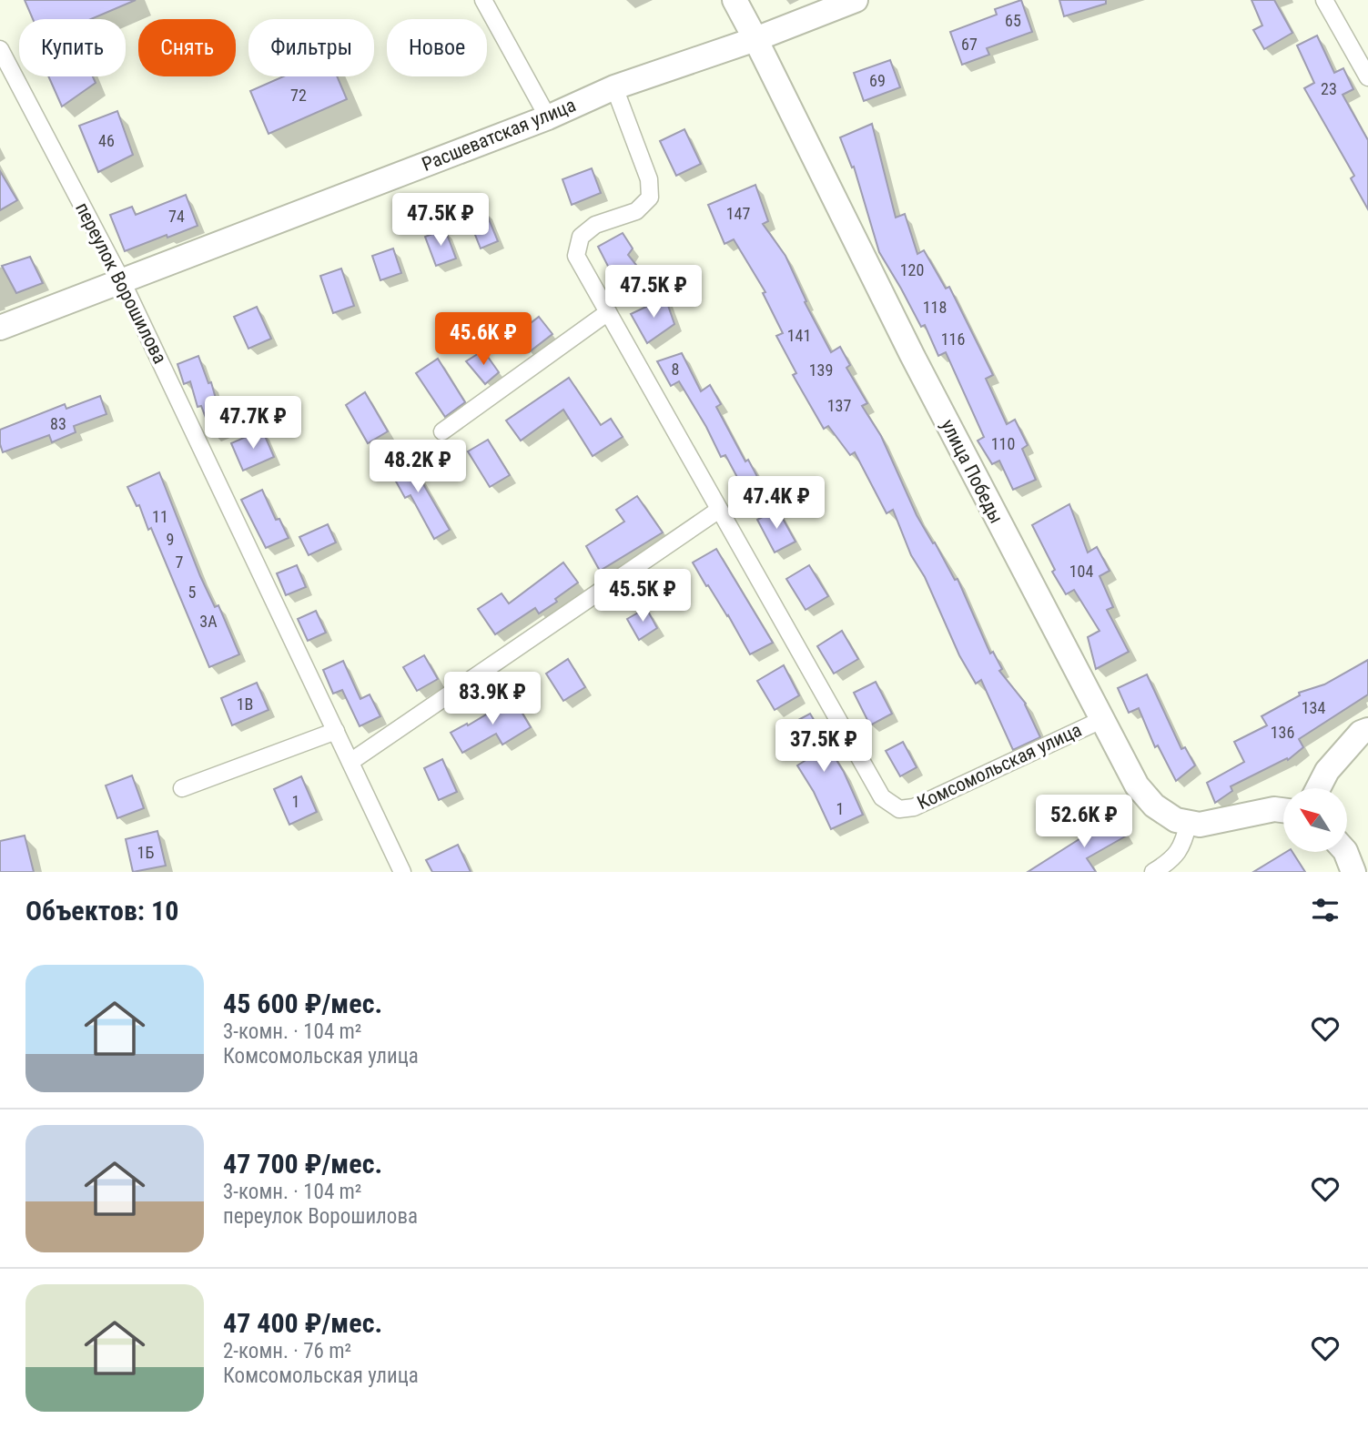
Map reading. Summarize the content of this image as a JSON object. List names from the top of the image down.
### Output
{
  "streets": {
    "street": [
      "Расшеватская улица",
      "переулок Ворошилова",
      "улица Победы",
      "Комсомольская улица"
    ]
  },
  "crossings": [
    ["Расшеватская улица", "переулок Ворошилова"],
    ["Расшеватская улица", "улица Победы"],
    ["Расшеватская улица", "Комсомольская улица"],
    ["улица Победы", "Комсомольская улица"]
  ],
  "house_numbers": [
    "65",
    "67",
    "69",
    "23",
    "72",
    "46",
    "147",
    "74",
    "120",
    "118",
    "141",
    "116",
    "8",
    "139",
    "137",
    "83",
    "110",
    "11",
    "9",
    "7",
    "104",
    "5",
    "3А",
    "1В",
    "134",
    "136",
    "1",
    "1",
    "1Б"
  ],
  "north": "top left",
  "page": {
    "chip": [
      "Купить",
      "Снять",
      "Фильтры",
      "Новое"
    ],
    "price": [
      "47.5K ₽",
      "47.5K ₽",
      "45.6K ₽",
      "47.7K ₽",
      "48.2K ₽",
      "47.4K ₽",
      "45.5K ₽",
      "83.9K ₽",
      "37.5K ₽",
      "52.6K ₽"
    ],
    "heading": "Объектов: 10",
    "list": [
      {
        "name": "45 600 ₽/мес.",
        "note": "3-комн. · 104 m² · Комсомольская улица"
      },
      {
        "name": "47 700 ₽/мес.",
        "note": "3-комн. · 104 m² · переулок Ворошилова"
      },
      {
        "name": "47 400 ₽/мес.",
        "note": "2-комн. · 76 m² · Комсомольская улица"
      }
    ]
  }
}
